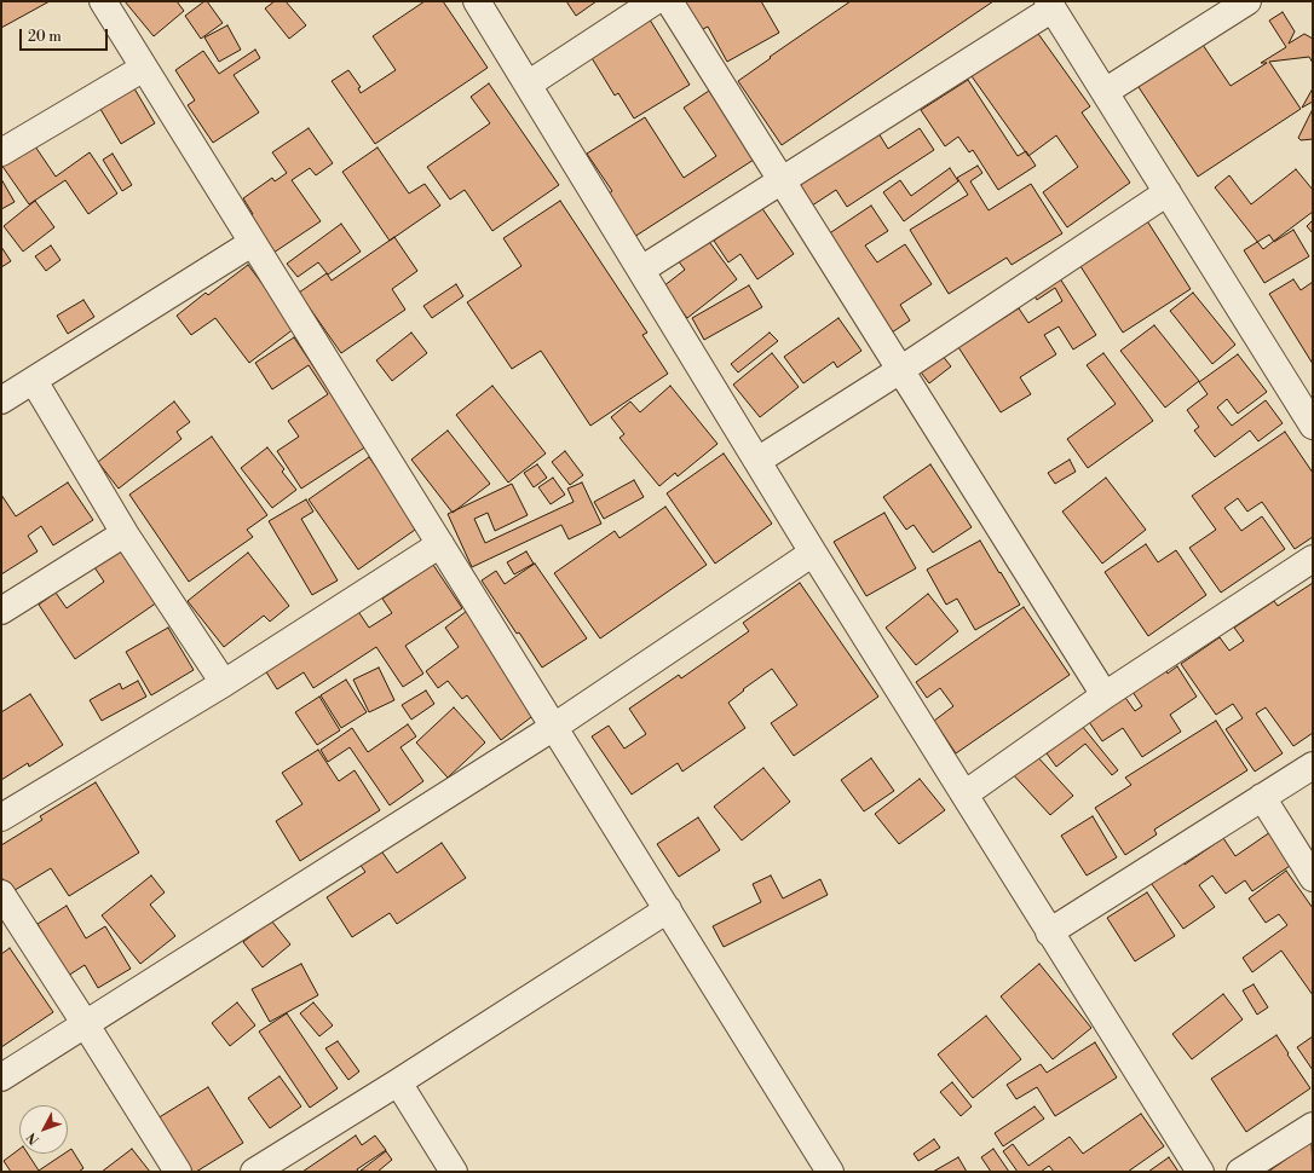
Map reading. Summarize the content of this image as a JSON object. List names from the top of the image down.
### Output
{
  "scale_bar": "20 m",
  "north": "bottom left"
}
